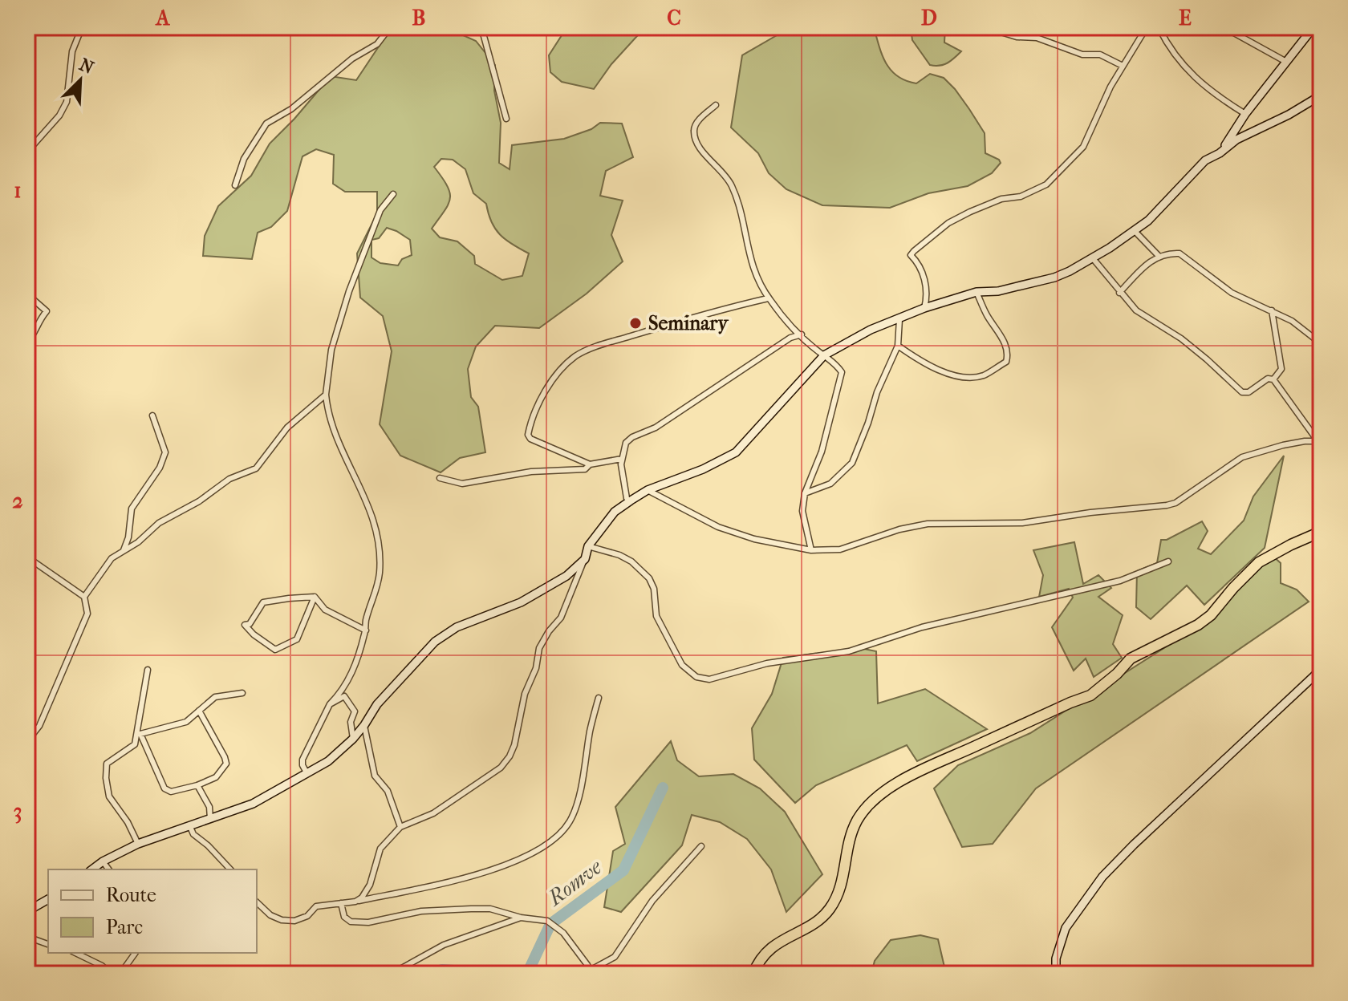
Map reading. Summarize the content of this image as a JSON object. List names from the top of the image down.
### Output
{
  "water": ["Romve"],
  "places": ["Seminary"],
  "legend": ["Route", "Parc"],
  "north": "top right",
  "grid": {
    "columns": [
      "A",
      "B",
      "C",
      "D",
      "E"
    ],
    "rows": ["1", "2", "3"]
  }
}
